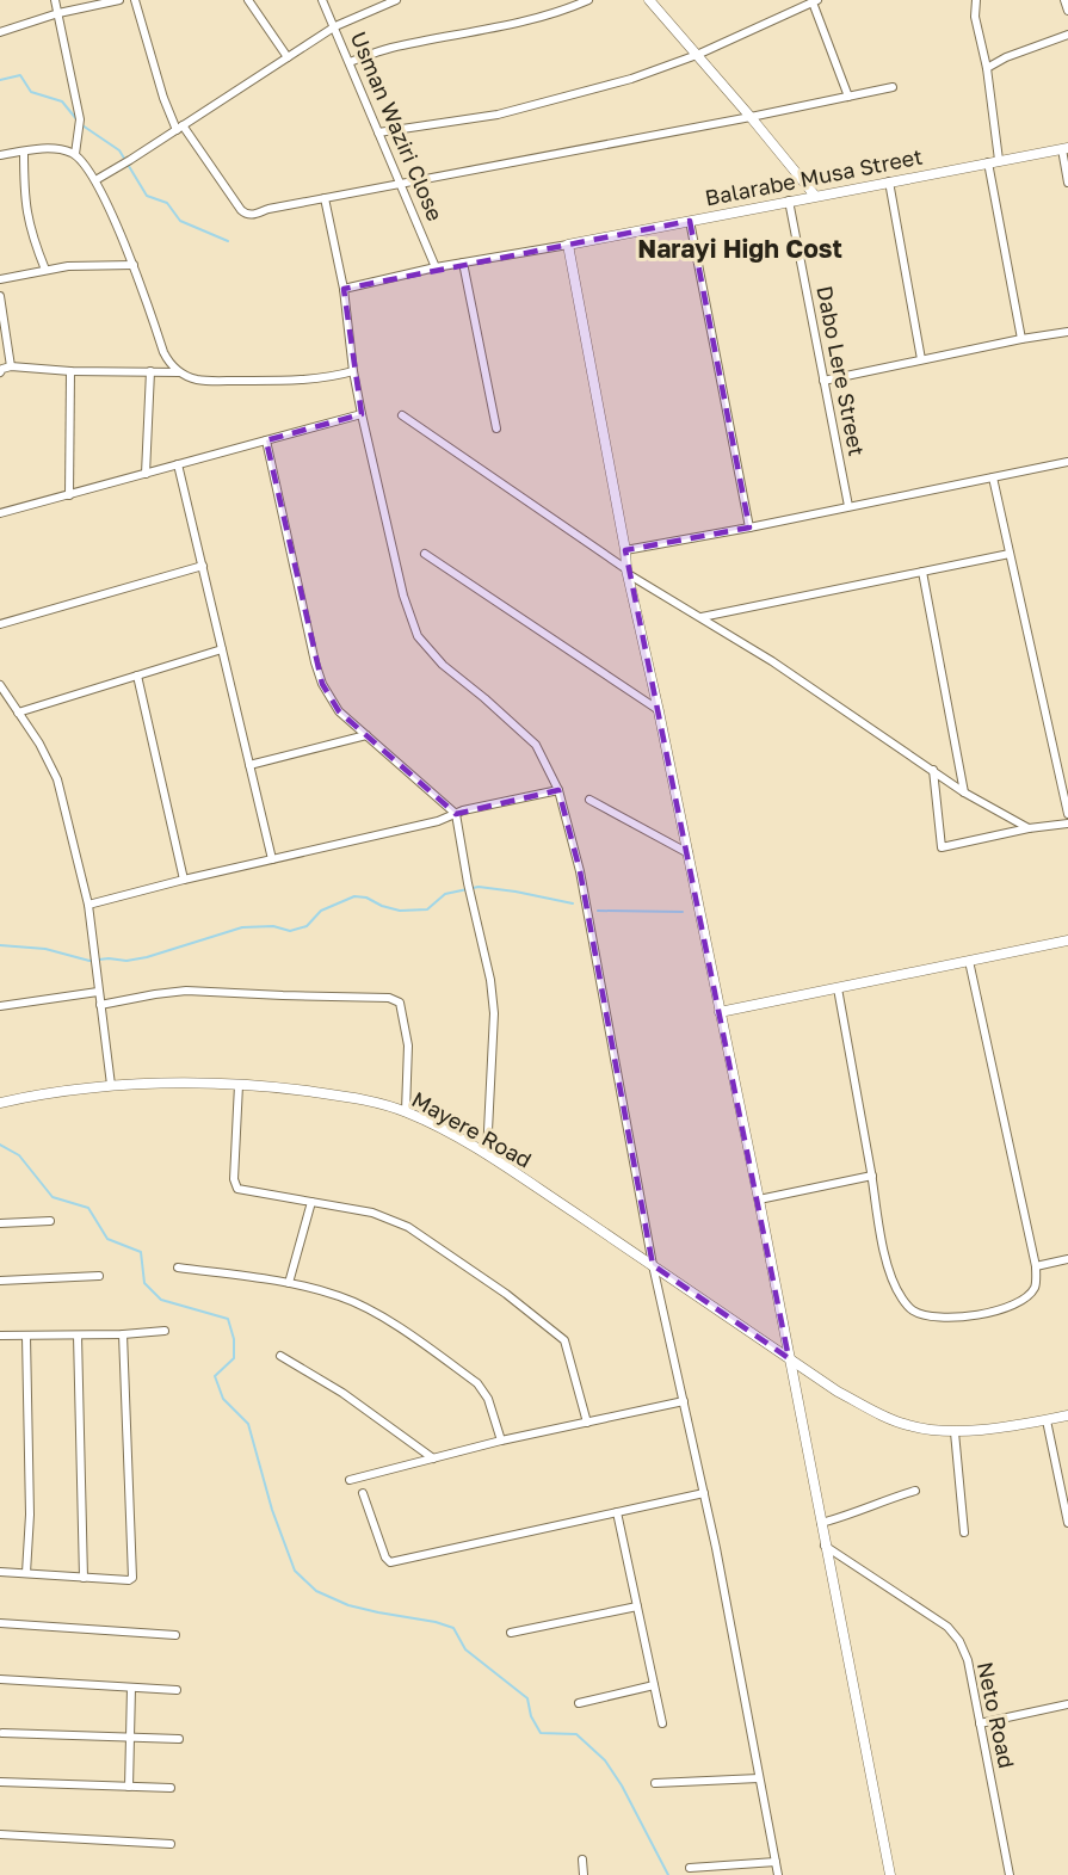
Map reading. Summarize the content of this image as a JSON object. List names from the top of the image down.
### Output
{
  "streets": {
    "street": [
      "Usman Waziri Close",
      "Balarabe Musa Street",
      "Dabo Lere Street",
      "Mayere Road",
      "Neto Road"
    ]
  },
  "crossings": [
    ["Balarabe Musa Street", "Dabo Lere Street"]
  ],
  "districts": ["Narayi High Cost"]
}
